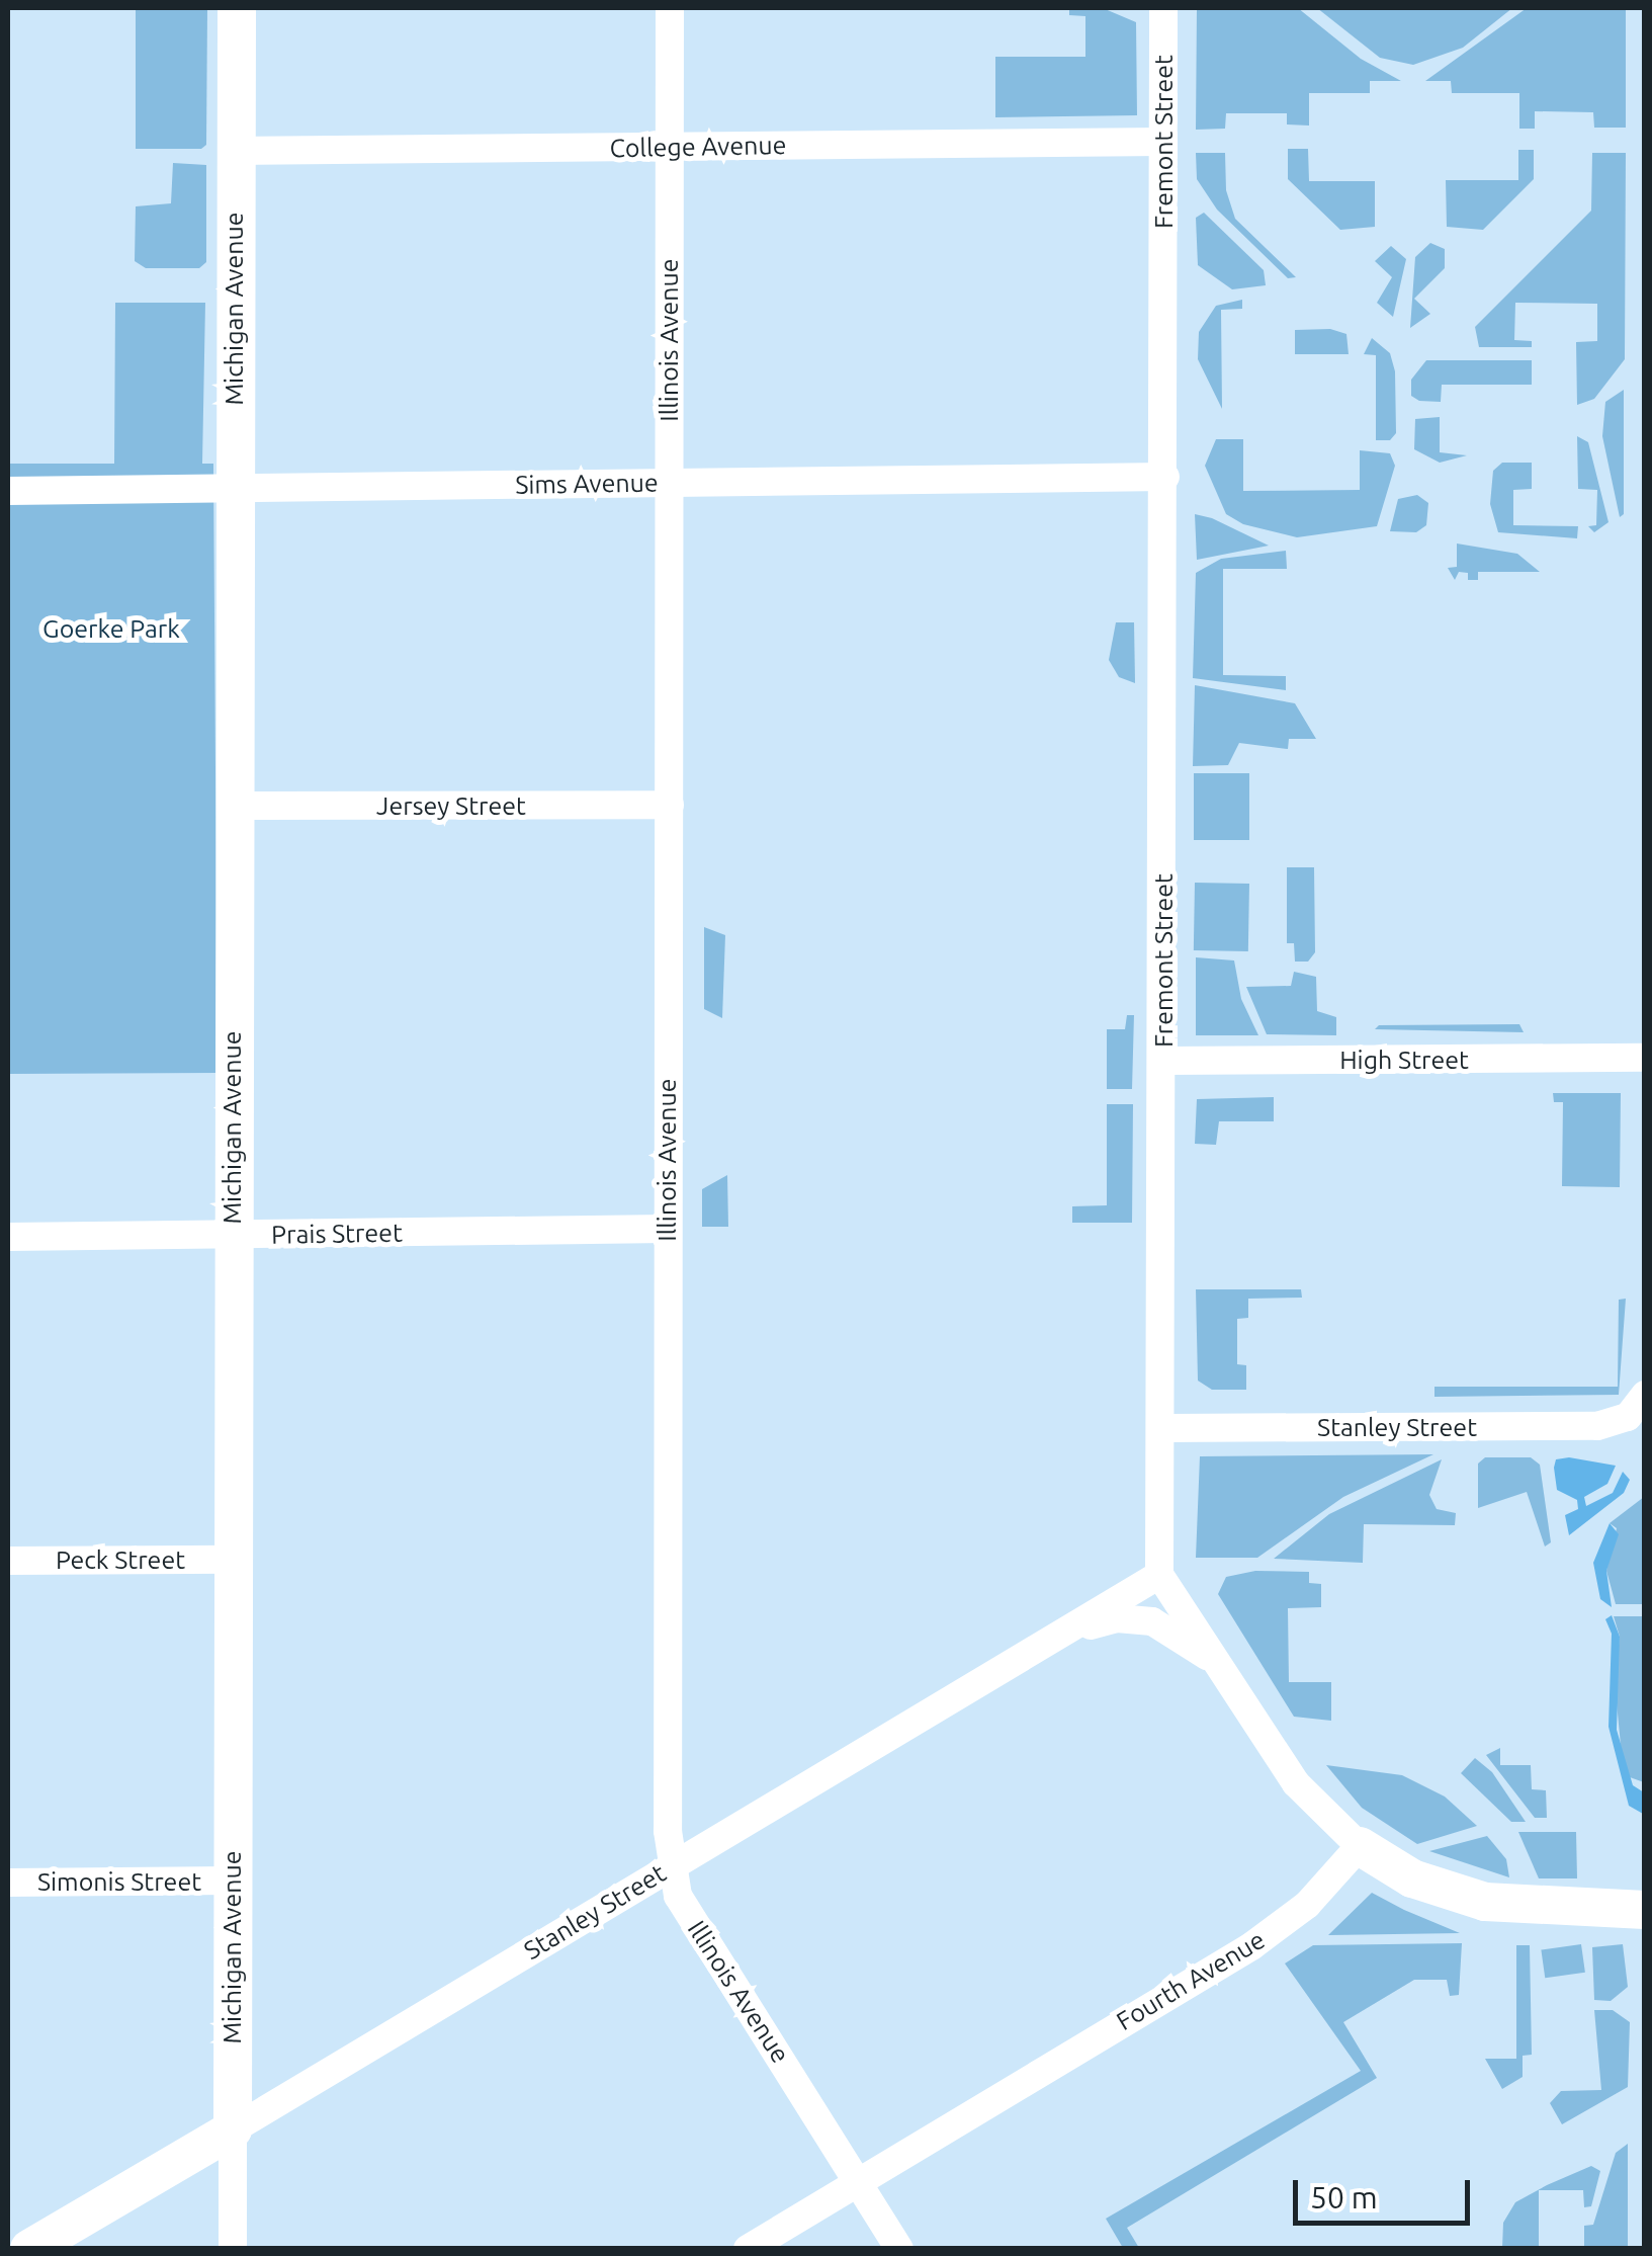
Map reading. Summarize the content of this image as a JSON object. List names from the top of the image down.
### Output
{
  "streets": {
    "street": [
      "Fremont Street",
      "College Avenue",
      "Michigan Avenue",
      "Illinois Avenue",
      "Sims Avenue",
      "Jersey Street",
      "High Street",
      "Prais Street",
      "Stanley Street",
      "Peck Street",
      "Simonis Street",
      "Fourth Avenue"
    ]
  },
  "crossings": [
    ["Fremont Street", "College Avenue"],
    ["Fremont Street", "Sims Avenue"],
    ["Fremont Street", "High Street"],
    ["Fremont Street", "Stanley Street"],
    ["College Avenue", "Michigan Avenue"],
    ["College Avenue", "Illinois Avenue"],
    ["Michigan Avenue", "Sims Avenue"],
    ["Michigan Avenue", "Jersey Street"],
    ["Michigan Avenue", "Prais Street"],
    ["Michigan Avenue", "Stanley Street"],
    ["Michigan Avenue", "Peck Street"],
    ["Michigan Avenue", "Simonis Street"],
    ["Illinois Avenue", "Sims Avenue"],
    ["Illinois Avenue", "Jersey Street"],
    ["Illinois Avenue", "Prais Street"],
    ["Illinois Avenue", "Stanley Street"],
    ["Illinois Avenue", "Fourth Avenue"]
  ],
  "parks": ["Goerke Park"],
  "scale_bar": "50 m"
}
